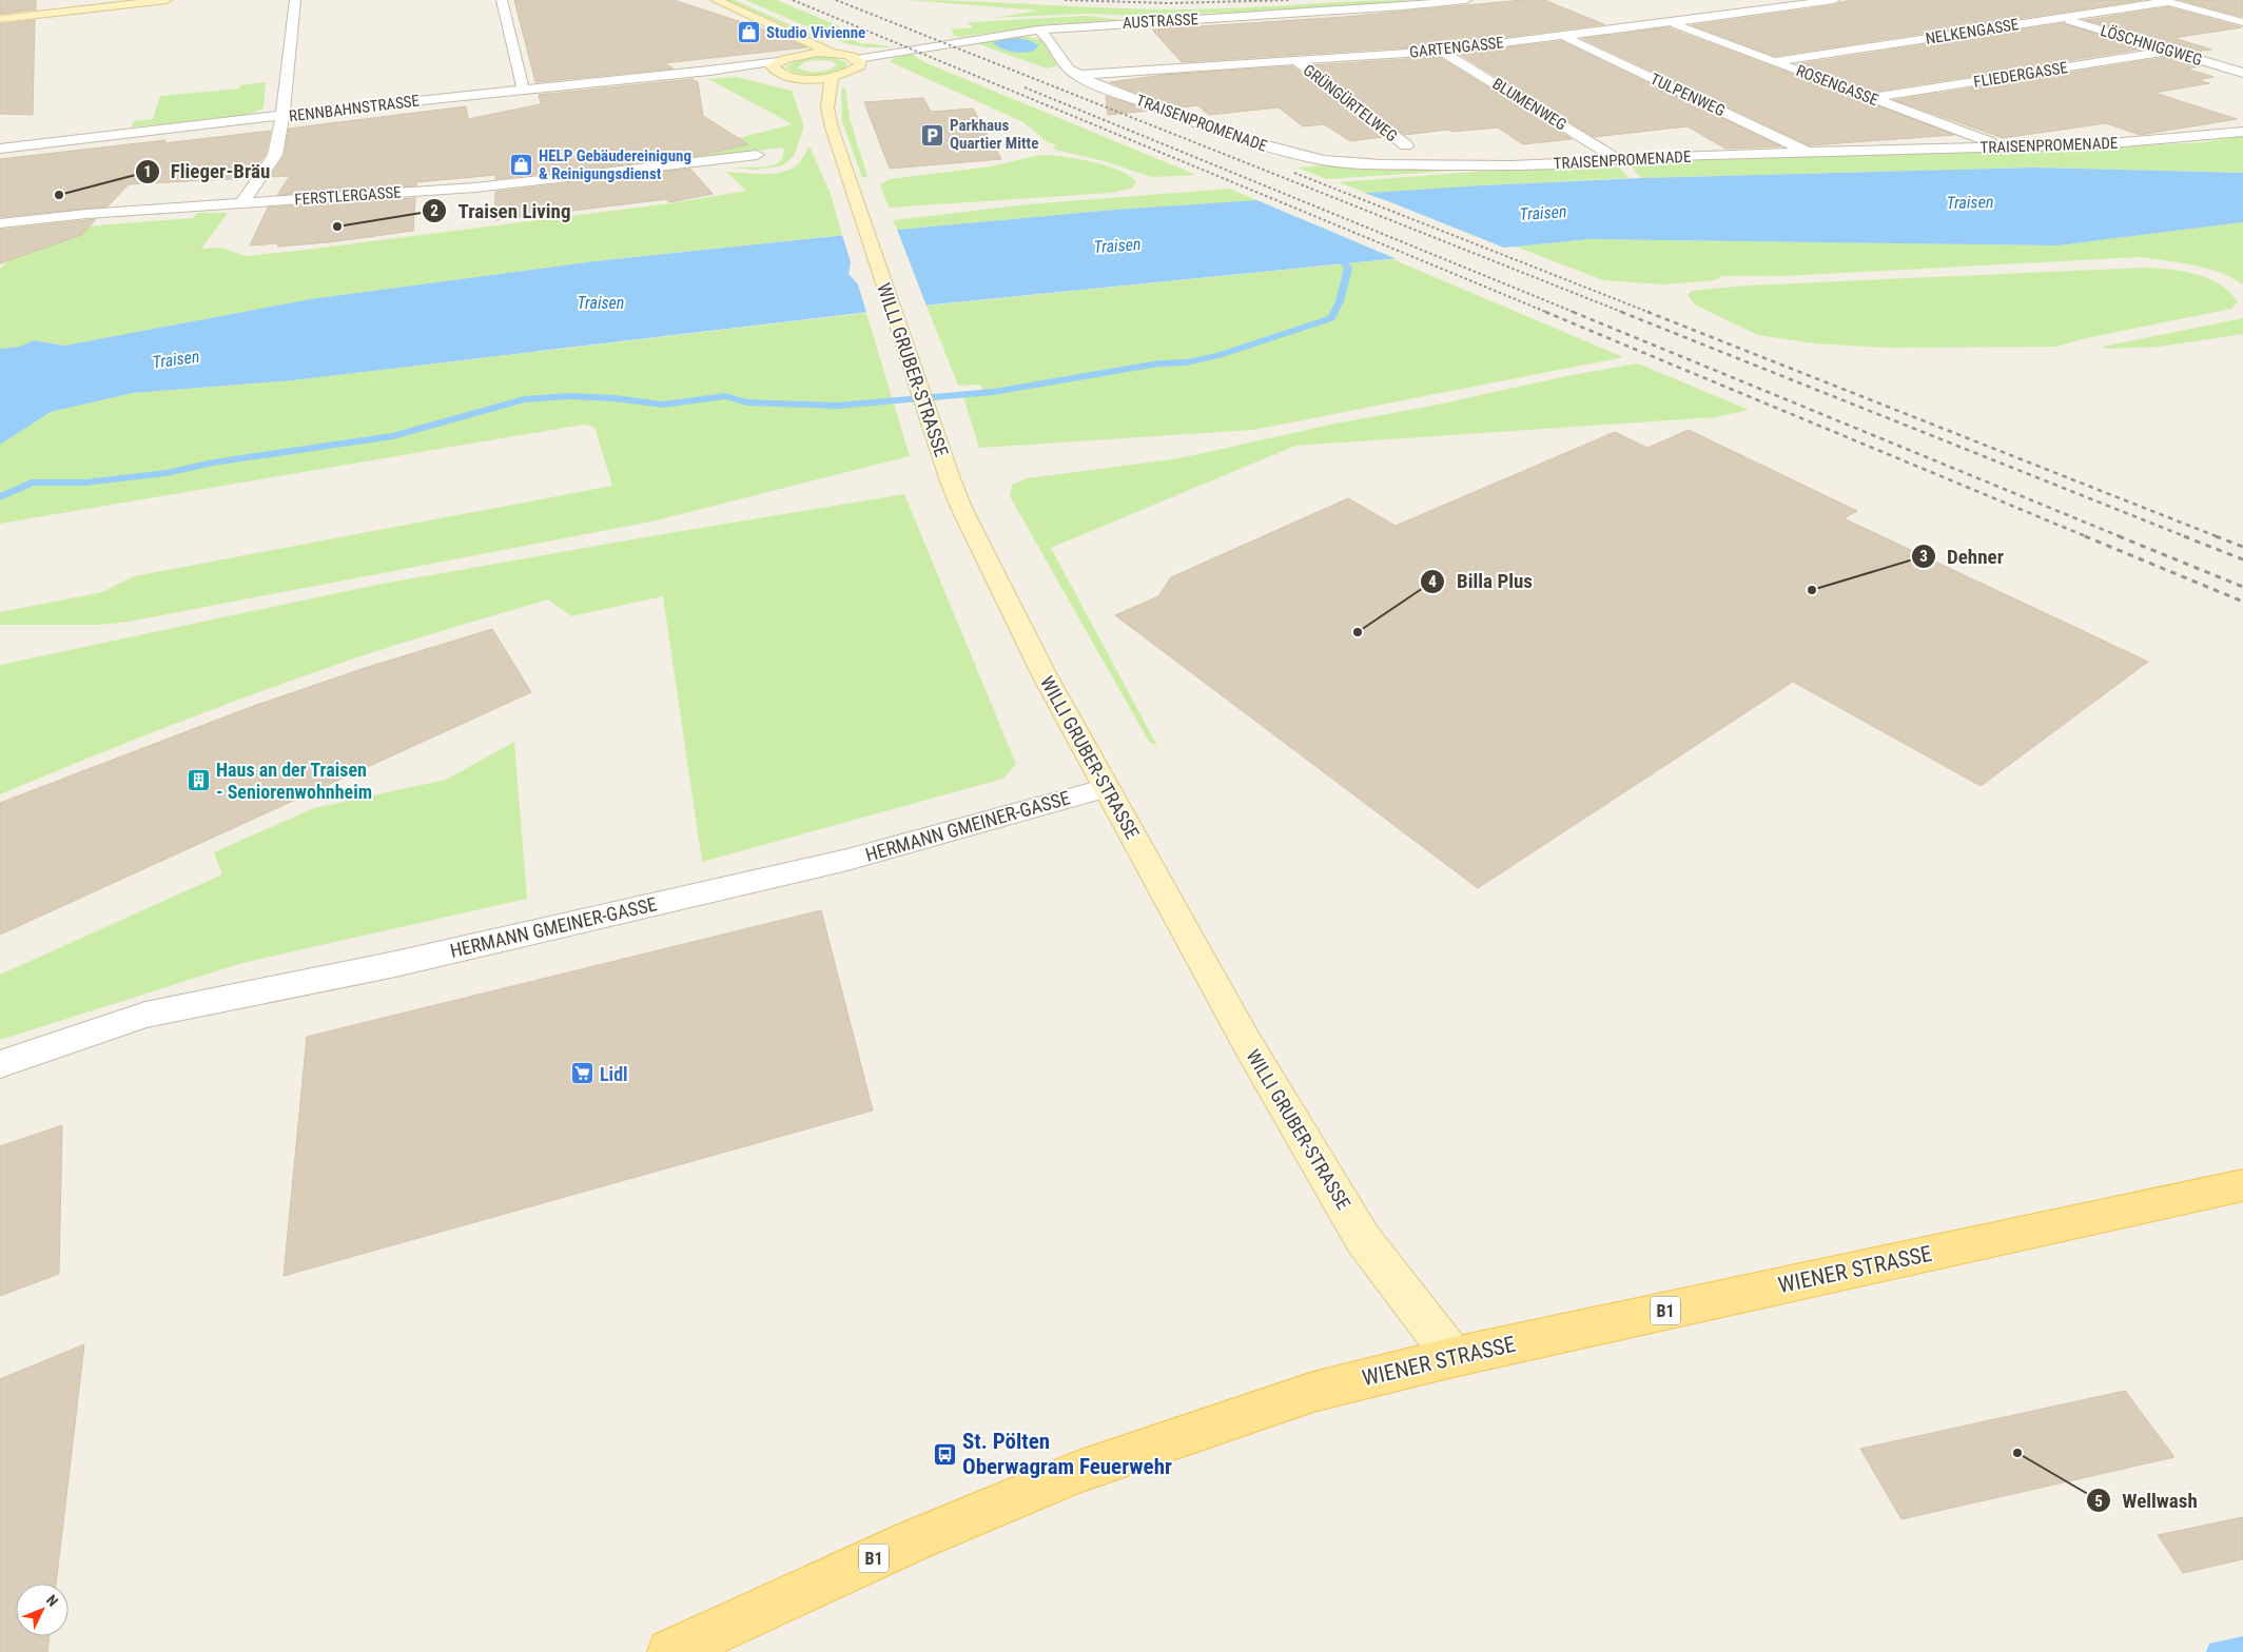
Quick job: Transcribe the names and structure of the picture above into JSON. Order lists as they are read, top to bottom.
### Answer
{
  "streets": {
    "main road": ["WIENER STRASSE", "B1"],
    "street": [
      "AUSTRASSE",
      "NELKENGASSE",
      "LÖSCHNIGGWEG",
      "GARTENGASSE",
      "FLIEDERGASSE",
      "ROSENGASSE",
      "TULPENWEG",
      "GRÜNGÜRTELWEG",
      "BLUMENWEG",
      "RENNBAHNSTRASSE",
      "TRAISENPROMENADE",
      "FERSTLERGASSE",
      "WILLI GRUBER-STRASSE",
      "HERMANN GMEINER-GASSE"
    ]
  },
  "crossings": [
    ["AUSTRASSE", "TRAISENPROMENADE"],
    ["NELKENGASSE", "LÖSCHNIGGWEG"],
    ["NELKENGASSE", "ROSENGASSE"],
    ["LÖSCHNIGGWEG", "FLIEDERGASSE"],
    ["GARTENGASSE", "ROSENGASSE"],
    ["GARTENGASSE", "TULPENWEG"],
    ["GARTENGASSE", "GRÜNGÜRTELWEG"],
    ["GARTENGASSE", "BLUMENWEG"],
    ["GARTENGASSE", "TRAISENPROMENADE"],
    ["FLIEDERGASSE", "ROSENGASSE"],
    ["ROSENGASSE", "TRAISENPROMENADE"],
    ["TULPENWEG", "TRAISENPROMENADE"],
    ["BLUMENWEG", "TRAISENPROMENADE"],
    ["WILLI GRUBER-STRASSE", "HERMANN GMEINER-GASSE"],
    ["WILLI GRUBER-STRASSE", "WIENER STRASSE"]
  ],
  "water": ["Traisen"],
  "places": {
    "shop": ["Studio Vivienne", "HELP Gebäudereinigung & Reinigungsdienst"],
    "parking": ["Parkhaus Quartier Mitte"],
    "other": [
      "Flieger-Bräu",
      "Traisen Living",
      "Dehner",
      "Billa Plus",
      "Wellwash"
    ],
    "building": ["Haus an der Traisen - Seniorenwohnheim"],
    "supermarket": ["Lidl"],
    "bus stop": ["St. Pölten Oberwagram Feuerwehr"]
  },
  "north": "top right"
}
